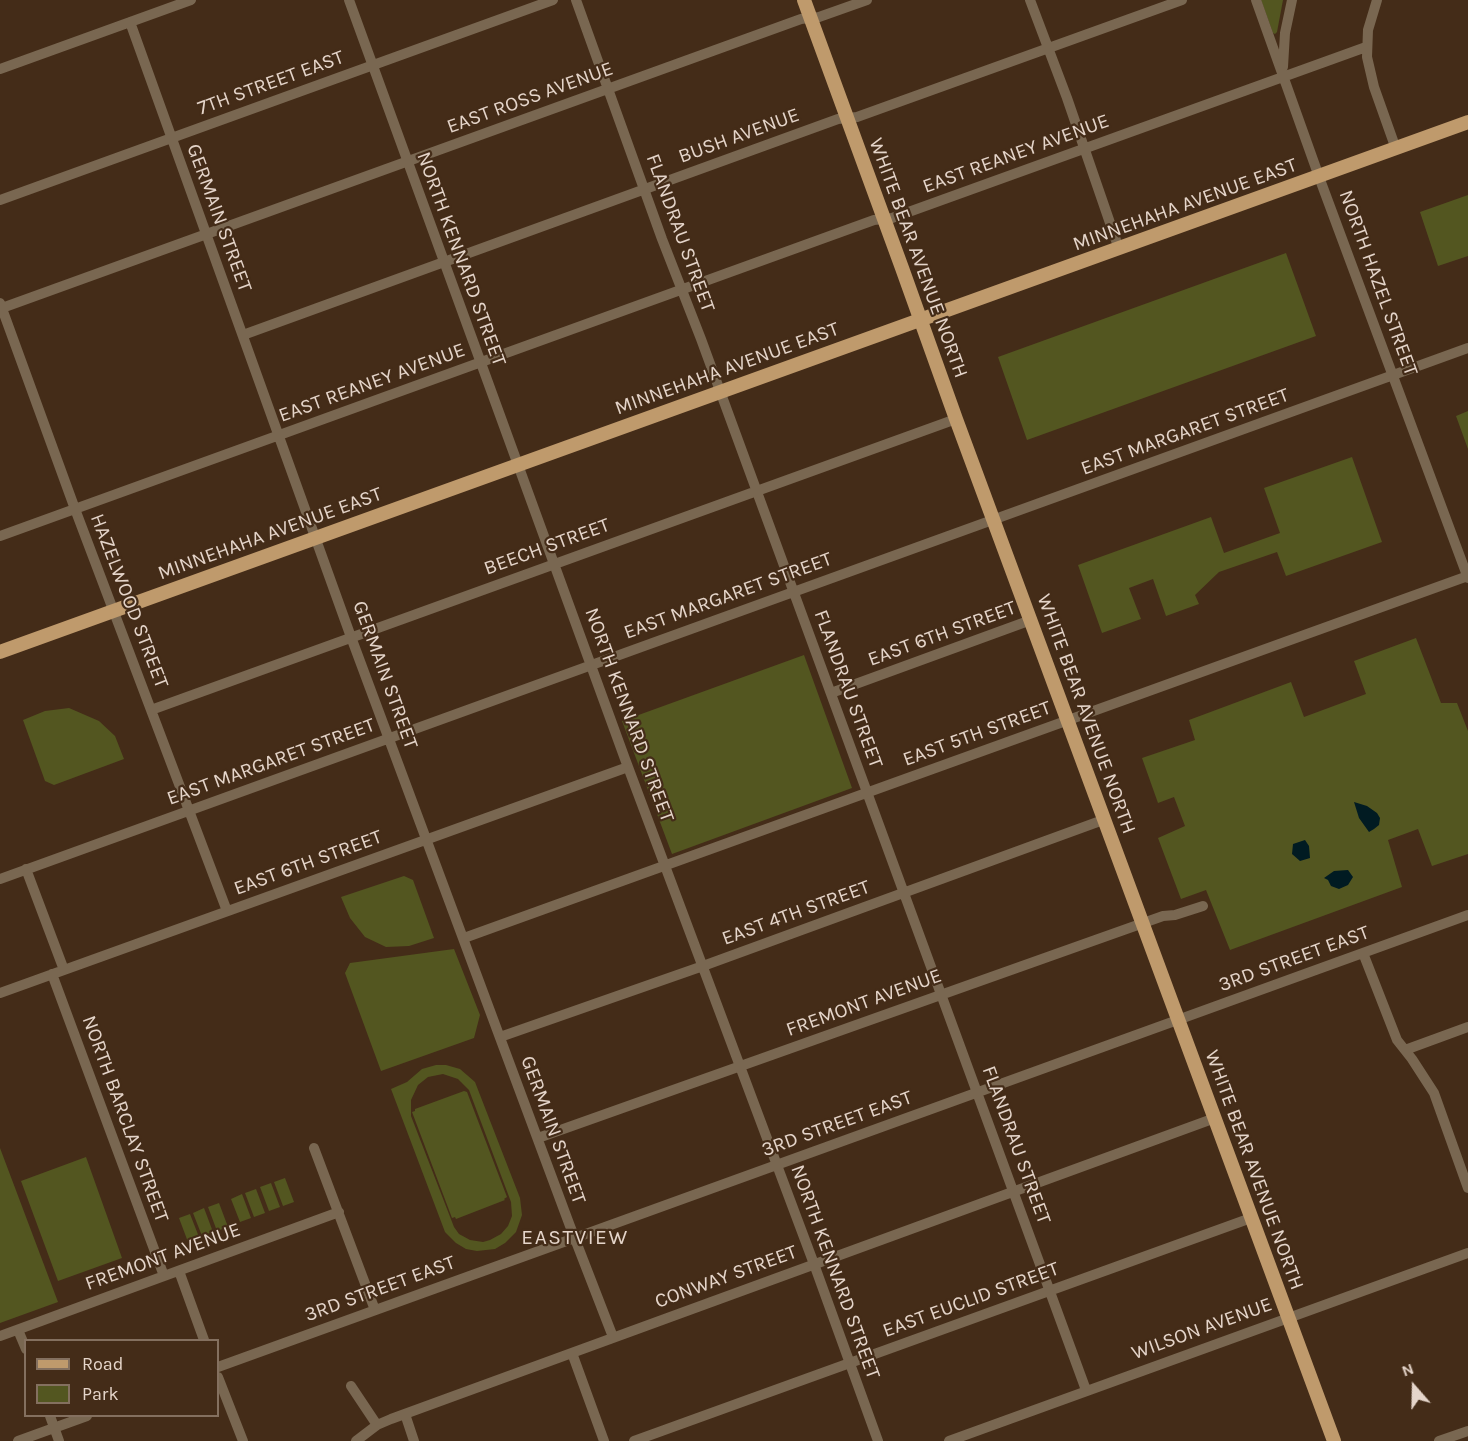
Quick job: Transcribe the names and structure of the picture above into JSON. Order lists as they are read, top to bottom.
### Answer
{
  "streets": {
    "main road": ["MINNEHAHA AVENUE EAST", "WHITE BEAR AVENUE NORTH"],
    "street": [
      "7TH STREET EAST",
      "EAST ROSS AVENUE",
      "BUSH AVENUE",
      "EAST REANEY AVENUE",
      "GERMAIN STREET",
      "FLANDRAU STREET",
      "NORTH KENNARD STREET",
      "NORTH HAZEL STREET",
      "EAST MARGARET STREET",
      "BEECH STREET",
      "HAZELWOOD STREET",
      "EAST 6TH STREET",
      "EAST 5TH STREET",
      "EAST 4TH STREET",
      "3RD STREET EAST",
      "FREMONT AVENUE",
      "NORTH BARCLAY STREET",
      "CONWAY STREET",
      "EAST EUCLID STREET",
      "WILSON AVENUE"
    ]
  },
  "crossings": [
    ["7TH STREET EAST", "GERMAIN STREET"],
    ["7TH STREET EAST", "NORTH KENNARD STREET"],
    ["EAST ROSS AVENUE", "GERMAIN STREET"],
    ["EAST ROSS AVENUE", "FLANDRAU STREET"],
    ["EAST ROSS AVENUE", "WHITE BEAR AVENUE NORTH"],
    ["EAST ROSS AVENUE", "NORTH KENNARD STREET"],
    ["EAST ROSS AVENUE", "HAZELWOOD STREET"],
    ["BUSH AVENUE", "GERMAIN STREET"],
    ["BUSH AVENUE", "FLANDRAU STREET"],
    ["BUSH AVENUE", "WHITE BEAR AVENUE NORTH"],
    ["BUSH AVENUE", "NORTH KENNARD STREET"],
    ["EAST REANEY AVENUE", "GERMAIN STREET"],
    ["EAST REANEY AVENUE", "FLANDRAU STREET"],
    ["EAST REANEY AVENUE", "WHITE BEAR AVENUE NORTH"],
    ["EAST REANEY AVENUE", "NORTH KENNARD STREET"],
    ["EAST REANEY AVENUE", "NORTH HAZEL STREET"],
    ["EAST REANEY AVENUE", "HAZELWOOD STREET"],
    ["MINNEHAHA AVENUE EAST", "GERMAIN STREET"],
    ["MINNEHAHA AVENUE EAST", "FLANDRAU STREET"],
    ["MINNEHAHA AVENUE EAST", "WHITE BEAR AVENUE NORTH"],
    ["MINNEHAHA AVENUE EAST", "NORTH KENNARD STREET"],
    ["MINNEHAHA AVENUE EAST", "NORTH HAZEL STREET"],
    ["MINNEHAHA AVENUE EAST", "HAZELWOOD STREET"],
    ["GERMAIN STREET", "EAST MARGARET STREET"],
    ["GERMAIN STREET", "BEECH STREET"],
    ["GERMAIN STREET", "EAST 6TH STREET"],
    ["GERMAIN STREET", "EAST 5TH STREET"],
    ["GERMAIN STREET", "EAST 4TH STREET"],
    ["GERMAIN STREET", "3RD STREET EAST"],
    ["GERMAIN STREET", "FREMONT AVENUE"],
    ["GERMAIN STREET", "CONWAY STREET"],
    ["FLANDRAU STREET", "EAST MARGARET STREET"],
    ["FLANDRAU STREET", "BEECH STREET"],
    ["FLANDRAU STREET", "EAST 6TH STREET"],
    ["FLANDRAU STREET", "EAST 5TH STREET"],
    ["FLANDRAU STREET", "EAST 4TH STREET"],
    ["FLANDRAU STREET", "3RD STREET EAST"],
    ["FLANDRAU STREET", "FREMONT AVENUE"],
    ["FLANDRAU STREET", "CONWAY STREET"],
    ["FLANDRAU STREET", "EAST EUCLID STREET"],
    ["FLANDRAU STREET", "WILSON AVENUE"],
    ["WHITE BEAR AVENUE NORTH", "EAST MARGARET STREET"],
    ["WHITE BEAR AVENUE NORTH", "BEECH STREET"],
    ["WHITE BEAR AVENUE NORTH", "EAST 6TH STREET"],
    ["WHITE BEAR AVENUE NORTH", "EAST 5TH STREET"],
    ["WHITE BEAR AVENUE NORTH", "EAST 4TH STREET"],
    ["WHITE BEAR AVENUE NORTH", "3RD STREET EAST"],
    ["WHITE BEAR AVENUE NORTH", "FREMONT AVENUE"],
    ["WHITE BEAR AVENUE NORTH", "CONWAY STREET"],
    ["WHITE BEAR AVENUE NORTH", "EAST EUCLID STREET"],
    ["WHITE BEAR AVENUE NORTH", "WILSON AVENUE"],
    ["NORTH KENNARD STREET", "EAST MARGARET STREET"],
    ["NORTH KENNARD STREET", "BEECH STREET"],
    ["NORTH KENNARD STREET", "EAST 6TH STREET"],
    ["NORTH KENNARD STREET", "EAST 5TH STREET"],
    ["NORTH KENNARD STREET", "EAST 4TH STREET"],
    ["NORTH KENNARD STREET", "3RD STREET EAST"],
    ["NORTH KENNARD STREET", "FREMONT AVENUE"],
    ["NORTH KENNARD STREET", "CONWAY STREET"],
    ["NORTH KENNARD STREET", "EAST EUCLID STREET"],
    ["NORTH HAZEL STREET", "EAST MARGARET STREET"],
    ["NORTH HAZEL STREET", "EAST 5TH STREET"],
    ["EAST MARGARET STREET", "HAZELWOOD STREET"],
    ["BEECH STREET", "HAZELWOOD STREET"],
    ["HAZELWOOD STREET", "EAST 6TH STREET"],
    ["EAST 6TH STREET", "NORTH BARCLAY STREET"],
    ["FREMONT AVENUE", "NORTH BARCLAY STREET"]
  ],
  "districts": ["EASTVIEW"],
  "legend": ["Road", "Park"],
  "north": "top"
}
